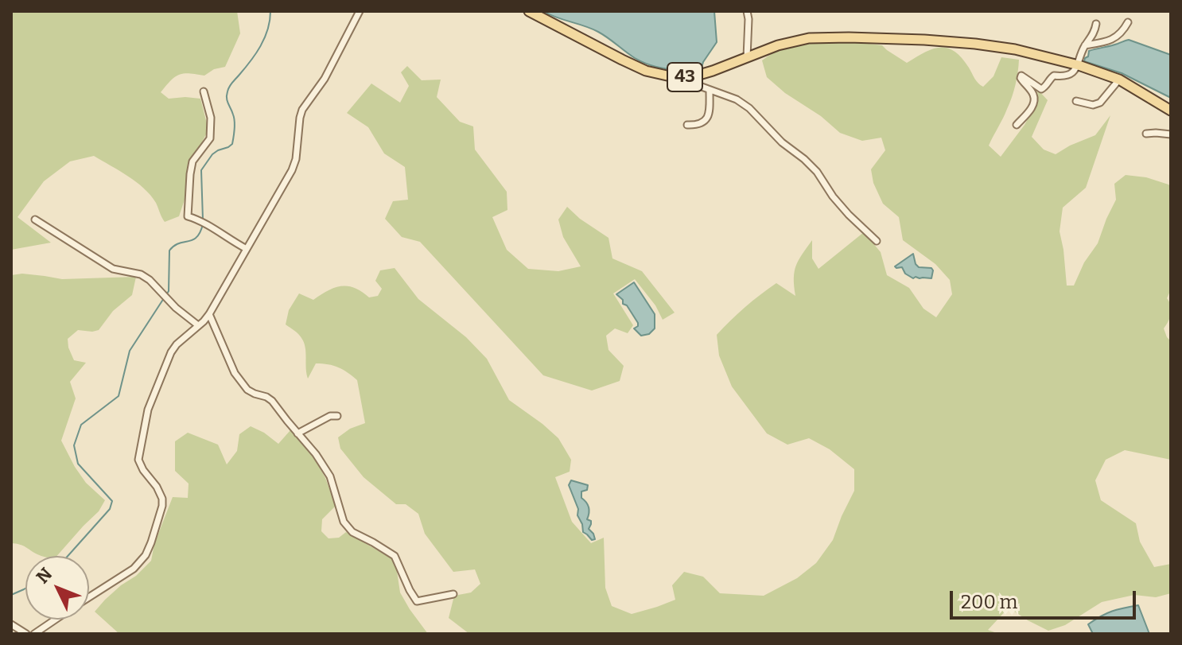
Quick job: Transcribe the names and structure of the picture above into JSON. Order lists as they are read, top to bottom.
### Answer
{
  "streets": {
    "main road": ["43"]
  },
  "scale_bar": "200 m",
  "north": "top left"
}
